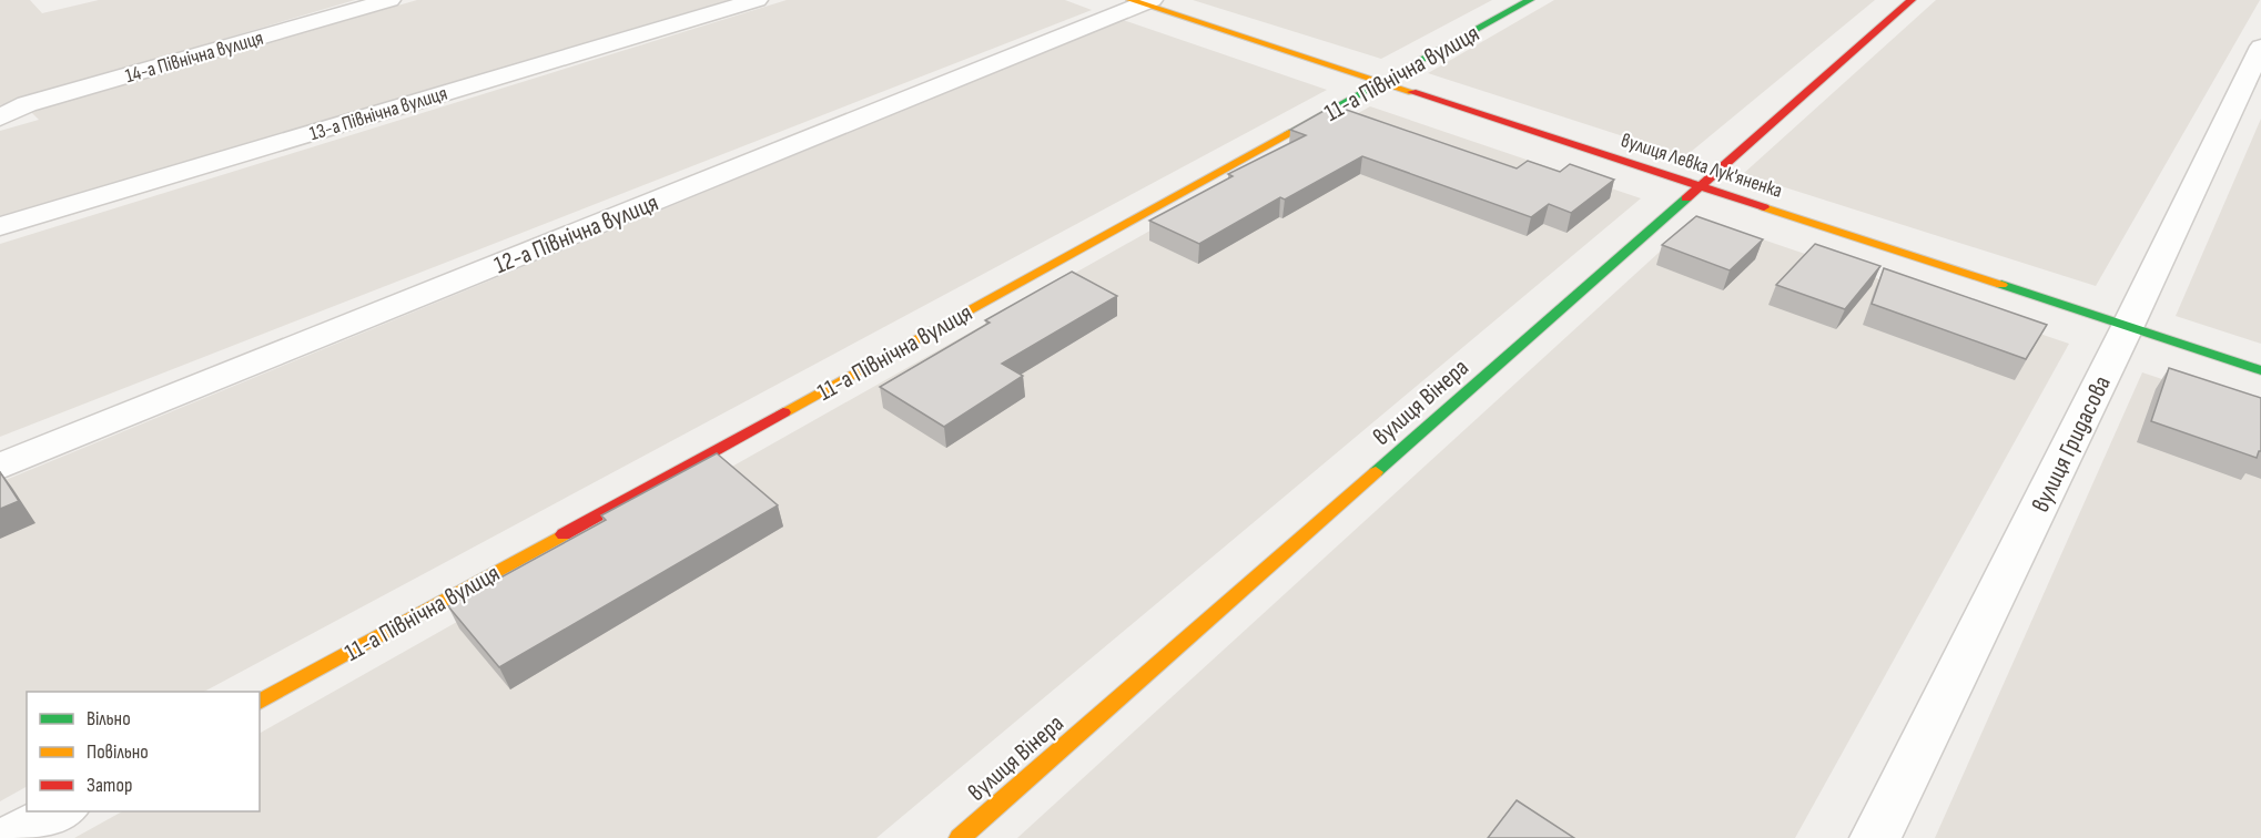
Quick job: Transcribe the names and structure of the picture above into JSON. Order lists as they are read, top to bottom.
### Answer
{
  "streets": {
    "street": [
      "14-а Північна вулиця",
      "11-а Північна вулиця",
      "13-а Північна вулиця",
      "вулиця Левка Лук'яненка",
      "12-а Північна вулиця",
      "вулиця Вінера",
      "вулиця Гридасова"
    ]
  },
  "crossings": [
    ["11-а Північна вулиця", "вулиця Левка Лук'яненка"],
    ["вулиця Левка Лук'яненка", "12-а Північна вулиця"],
    ["вулиця Левка Лук'яненка", "вулиця Вінера"],
    ["вулиця Левка Лук'яненка", "вулиця Гридасова"]
  ],
  "legend": ["Вільно", "Повільно", "Затор"]
}
